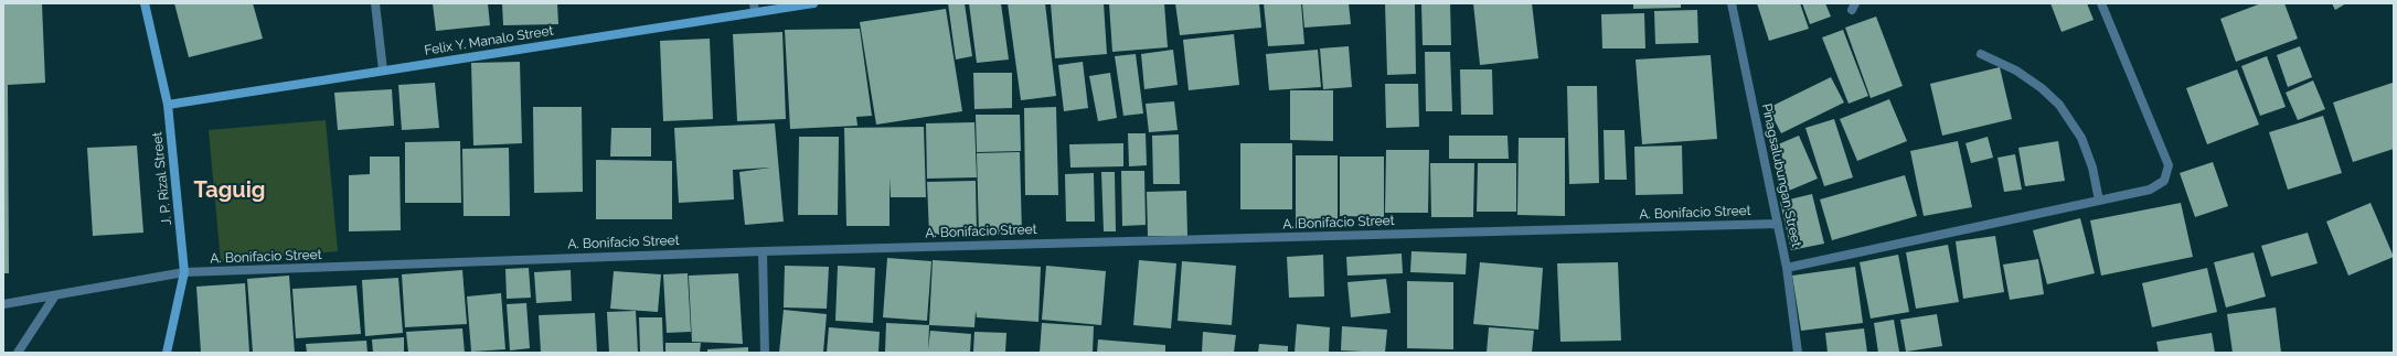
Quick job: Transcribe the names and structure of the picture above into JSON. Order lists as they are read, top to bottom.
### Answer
{
  "streets": {
    "main road": ["Felix Y. Manalo Street", "J. P. Rizal Street"],
    "street": ["Pinagsalubungan Street", "A. Bonifacio Street"]
  },
  "crossings": [
    ["Felix Y. Manalo Street", "J. P. Rizal Street"],
    ["Pinagsalubungan Street", "A. Bonifacio Street"],
    ["J. P. Rizal Street", "A. Bonifacio Street"]
  ],
  "districts": ["Taguig"]
}
